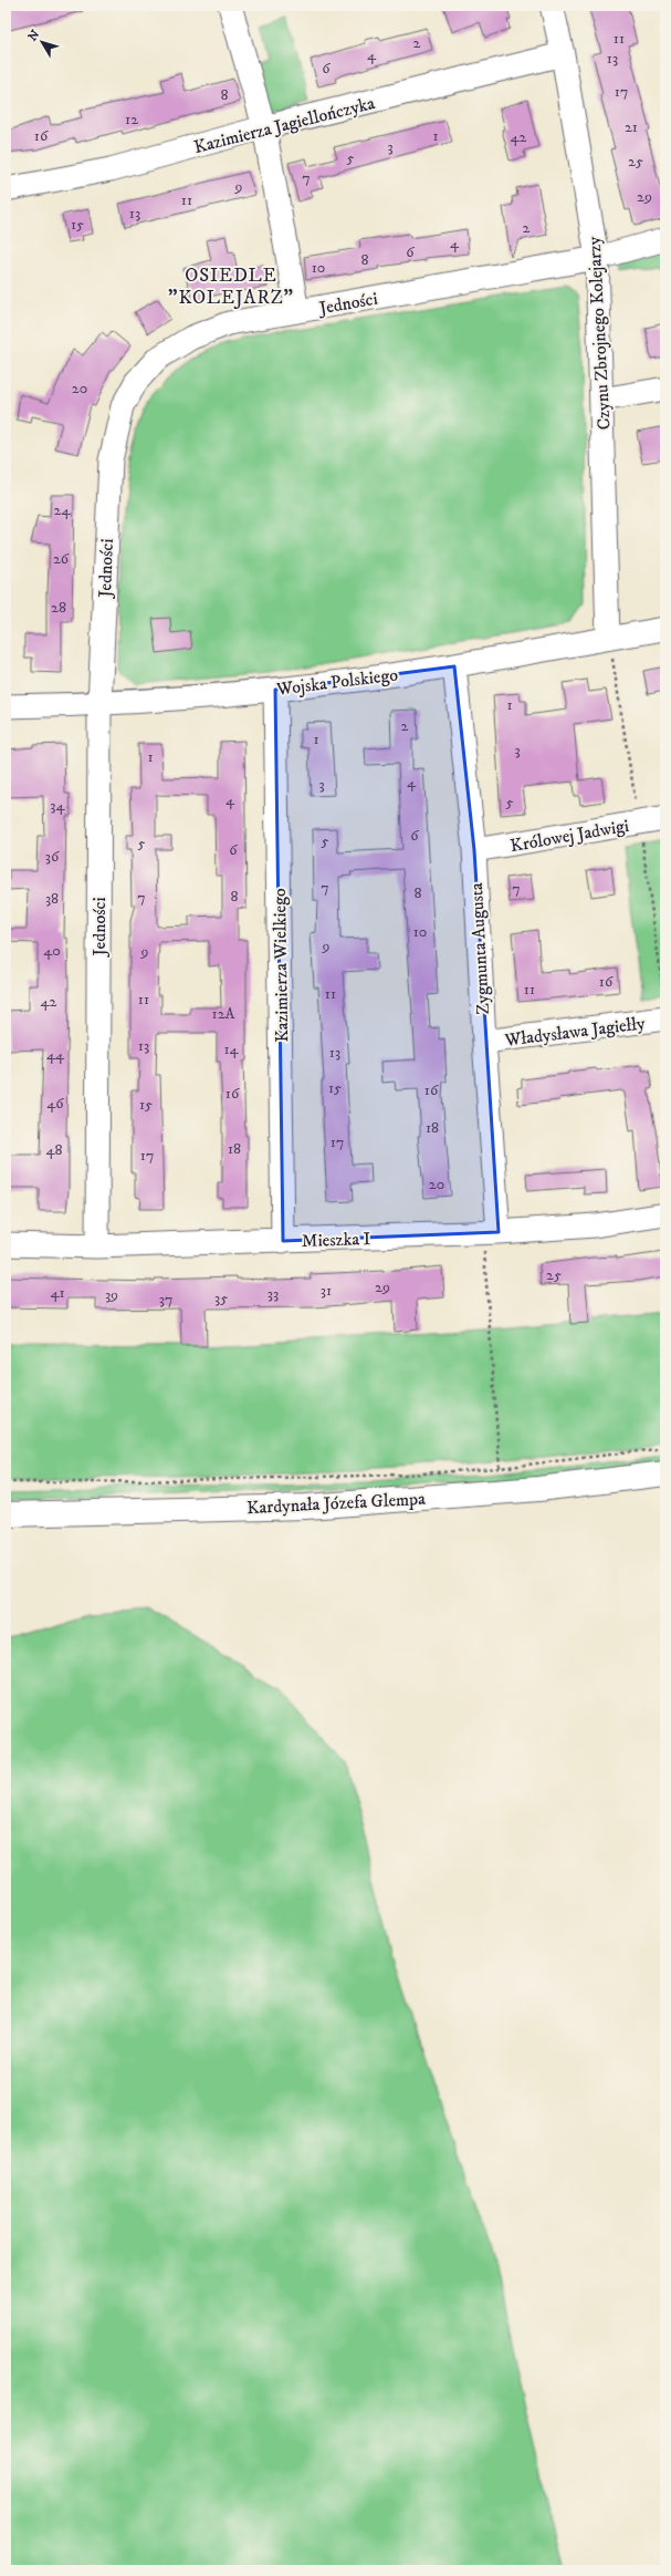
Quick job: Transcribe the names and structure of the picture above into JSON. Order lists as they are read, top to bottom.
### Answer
{
  "streets": {
    "main road": ["Kardynała Józefa Glempa"],
    "street": [
      "Kazimierza Jagiellończyka",
      "Jedności",
      "Czynu Zbrojnego Kolejarzy",
      "Wojska Polskiego",
      "Królowej Jadwigi",
      "Zygmunta Augusta",
      "Kazimierza Wielkiego",
      "Władysława Jagiełły",
      "Mieszka I"
    ]
  },
  "crossings": [
    ["Kazimierza Jagiellończyka", "Czynu Zbrojnego Kolejarzy"],
    ["Jedności", "Czynu Zbrojnego Kolejarzy"],
    ["Jedności", "Wojska Polskiego"],
    ["Jedności", "Mieszka I"],
    ["Czynu Zbrojnego Kolejarzy", "Wojska Polskiego"],
    ["Wojska Polskiego", "Zygmunta Augusta"],
    ["Wojska Polskiego", "Kazimierza Wielkiego"],
    ["Królowej Jadwigi", "Zygmunta Augusta"],
    ["Zygmunta Augusta", "Władysława Jagiełły"],
    ["Zygmunta Augusta", "Mieszka I"],
    ["Kazimierza Wielkiego", "Mieszka I"]
  ],
  "districts": ["OSIEDLE \"KOLEJARZ\""],
  "house_numbers": [
    "11",
    "2",
    "4",
    "13",
    "6",
    "17",
    "8",
    "12",
    "21",
    "16",
    "1",
    "42",
    "3",
    "5",
    "25",
    "7",
    "9",
    "29",
    "11",
    "13",
    "15",
    "2",
    "4",
    "6",
    "8",
    "10",
    "20",
    "24",
    "26",
    "28",
    "1",
    "2",
    "1",
    "3",
    "1",
    "4",
    "3",
    "4",
    "5",
    "34",
    "6",
    "5",
    "5",
    "6",
    "36",
    "7",
    "7",
    "8",
    "8",
    "7",
    "38",
    "10",
    "9",
    "40",
    "9",
    "16",
    "11",
    "11",
    "11",
    "42",
    "12A",
    "13",
    "14",
    "13",
    "44",
    "15",
    "16",
    "16",
    "46",
    "15",
    "18",
    "17",
    "18",
    "48",
    "17",
    "20",
    "25",
    "29",
    "31",
    "41",
    "33",
    "39",
    "35",
    "37"
  ],
  "north": "top left"
}
